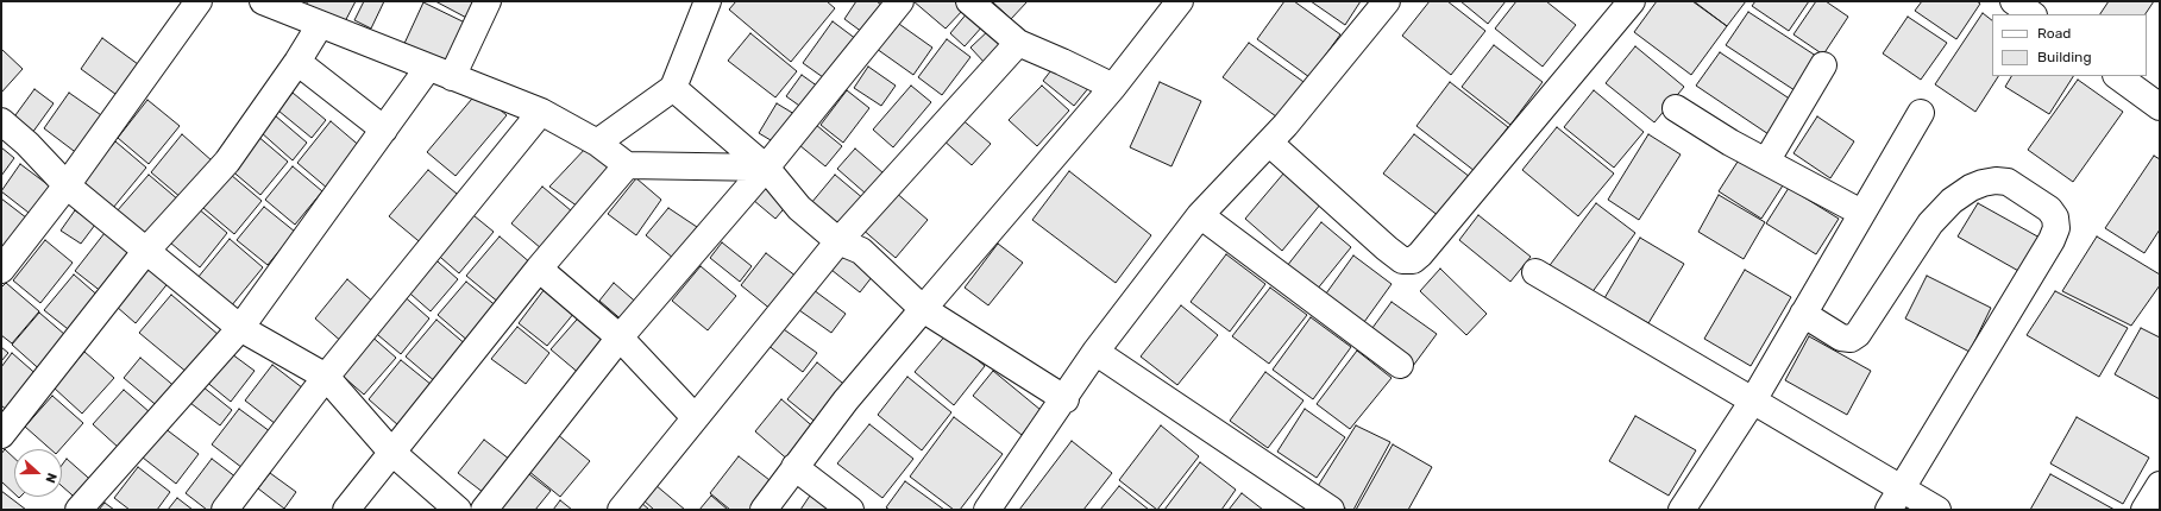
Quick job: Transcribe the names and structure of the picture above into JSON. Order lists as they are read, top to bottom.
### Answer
{
  "legend": ["Road", "Building"],
  "north": "right"
}
